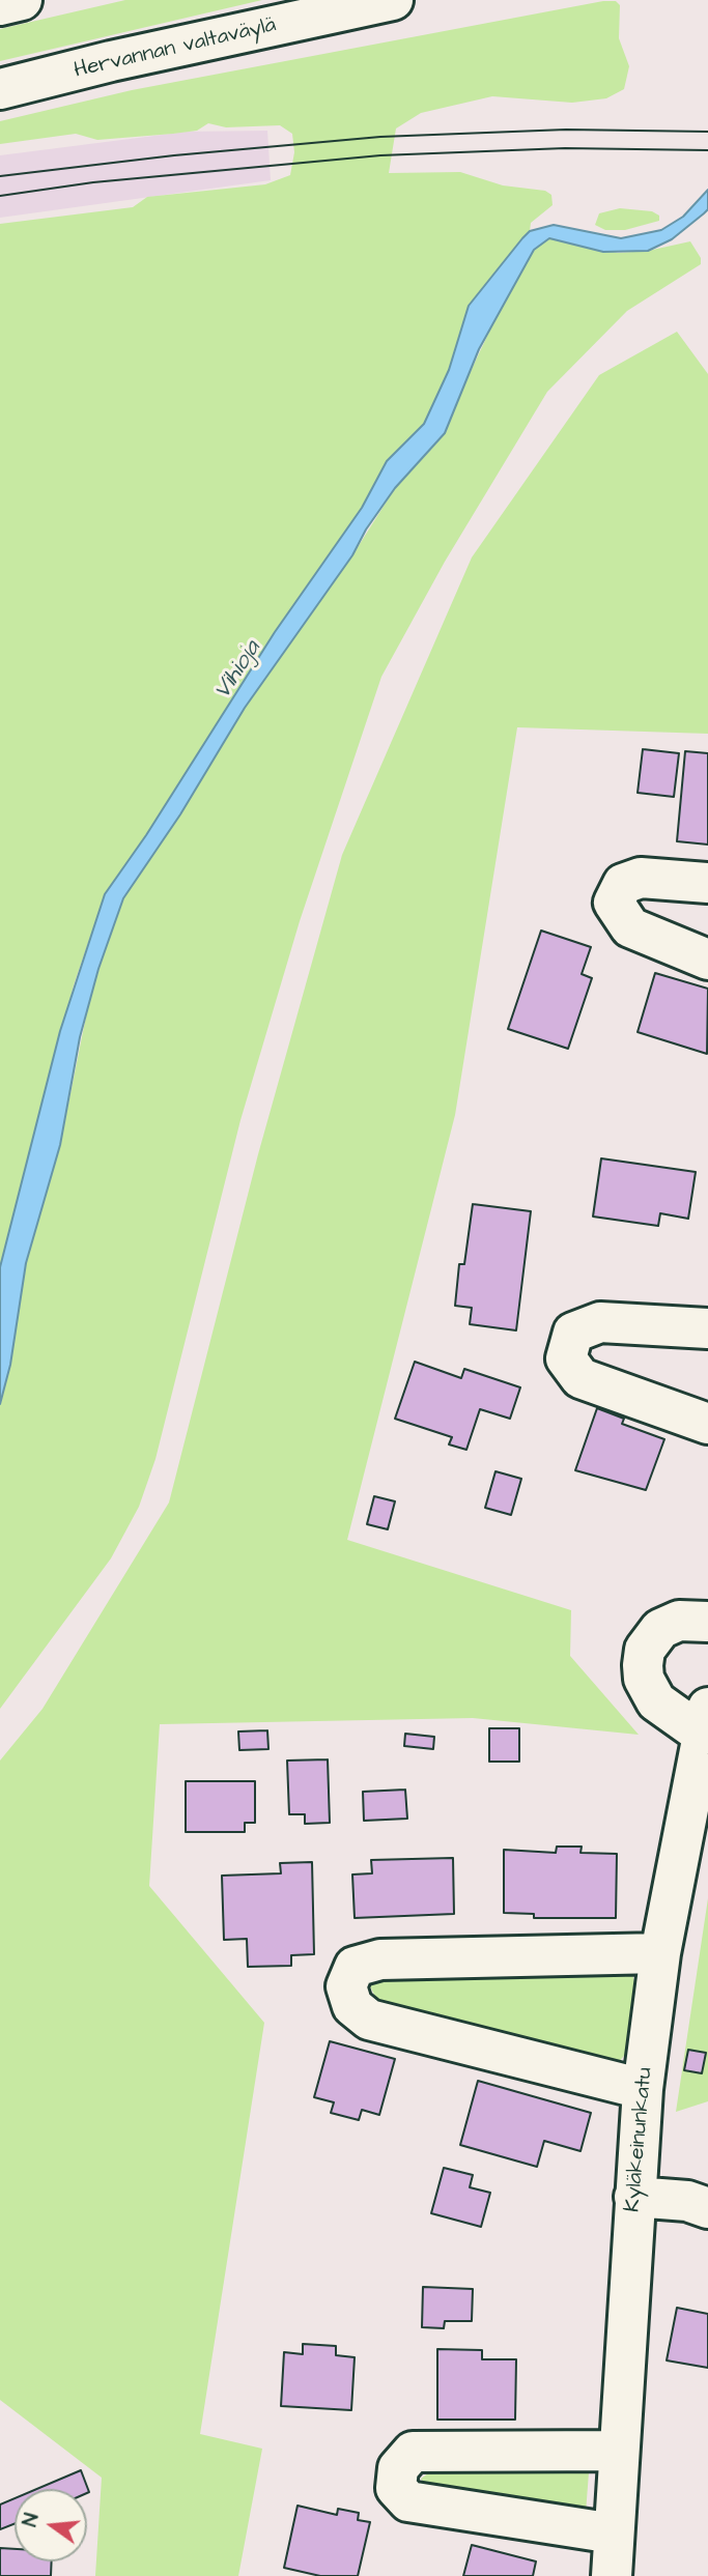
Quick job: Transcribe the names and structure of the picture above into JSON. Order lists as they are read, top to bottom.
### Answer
{
  "streets": {
    "main road": ["Hervannan valtaväylä", "Kyläkeinunkatu"]
  },
  "water": ["Vihioja"],
  "north": "left"
}
